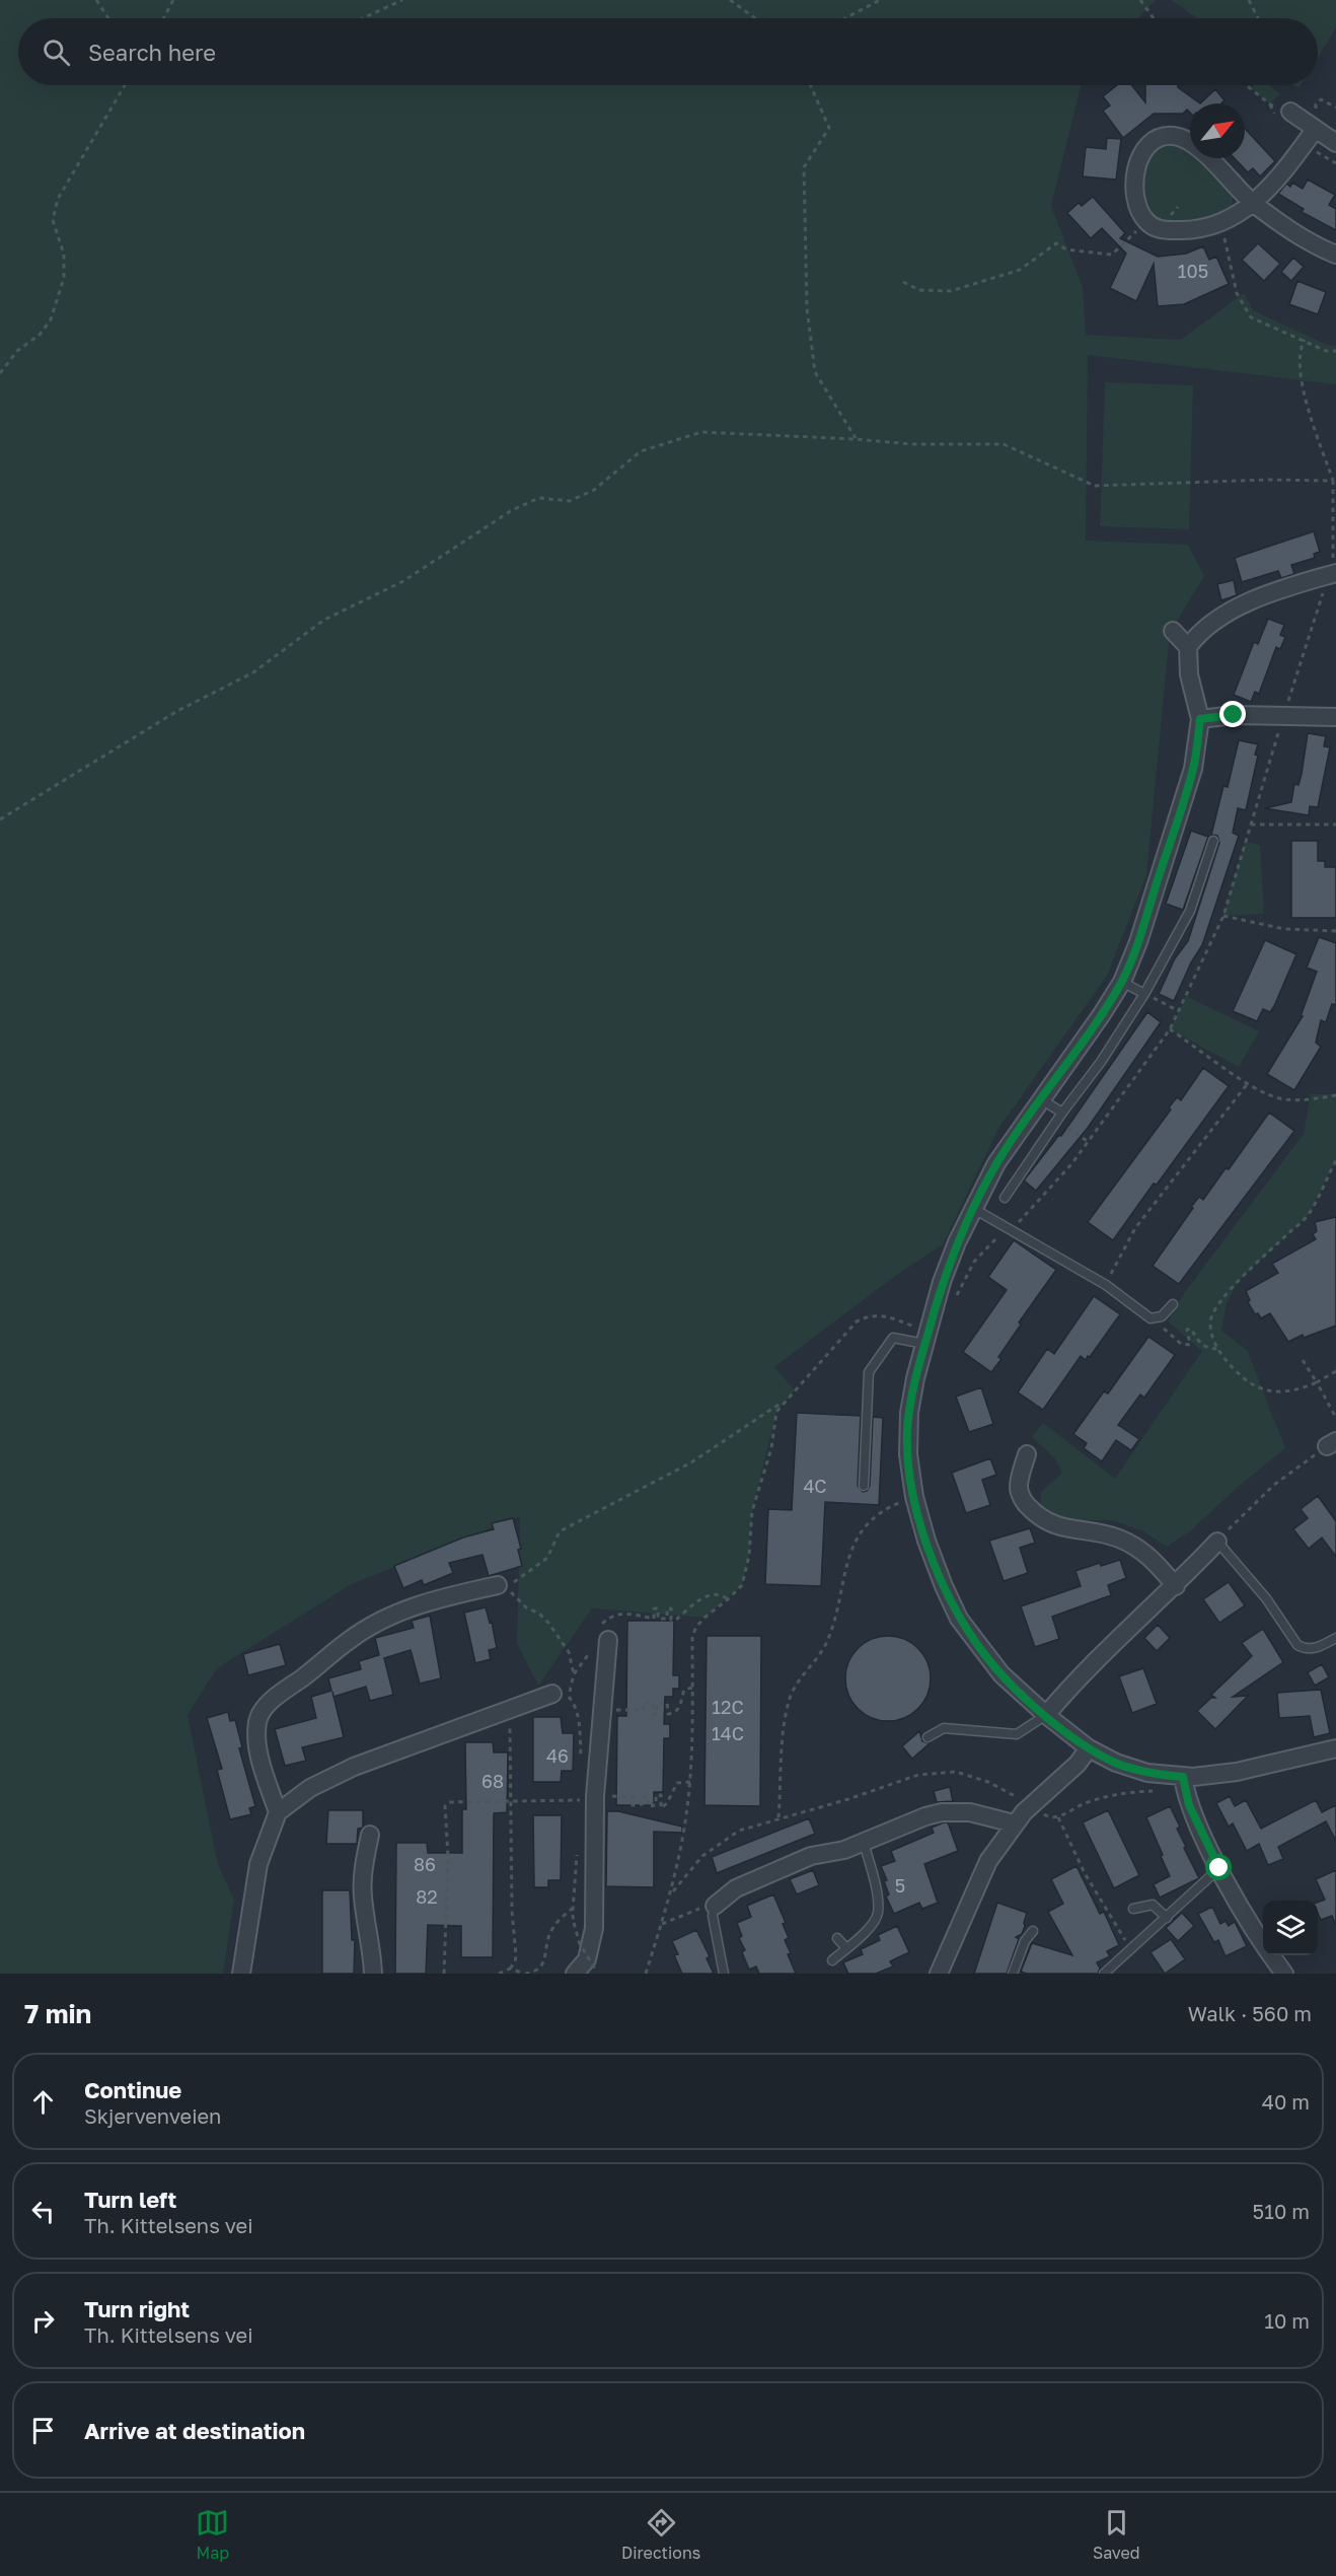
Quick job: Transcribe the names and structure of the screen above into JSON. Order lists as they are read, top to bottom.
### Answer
{
  "house_numbers": [
    "105",
    "4C",
    "12C",
    "14C",
    "46",
    "68",
    "86",
    "5",
    "82"
  ],
  "north": "top right",
  "page": {
    "search": "Search here",
    "heading": ["7 min", "Walk · 560 m"],
    "list": [
      ["Continue", "Skjervenveien", "40 m"],
      ["Turn left", "Th. Kittelsens vei", "510 m"],
      ["Turn right", "Th. Kittelsens vei", "10 m"],
      "Arrive at destination"
    ],
    "nav": ["Map", "Directions", "Saved"]
  }
}
